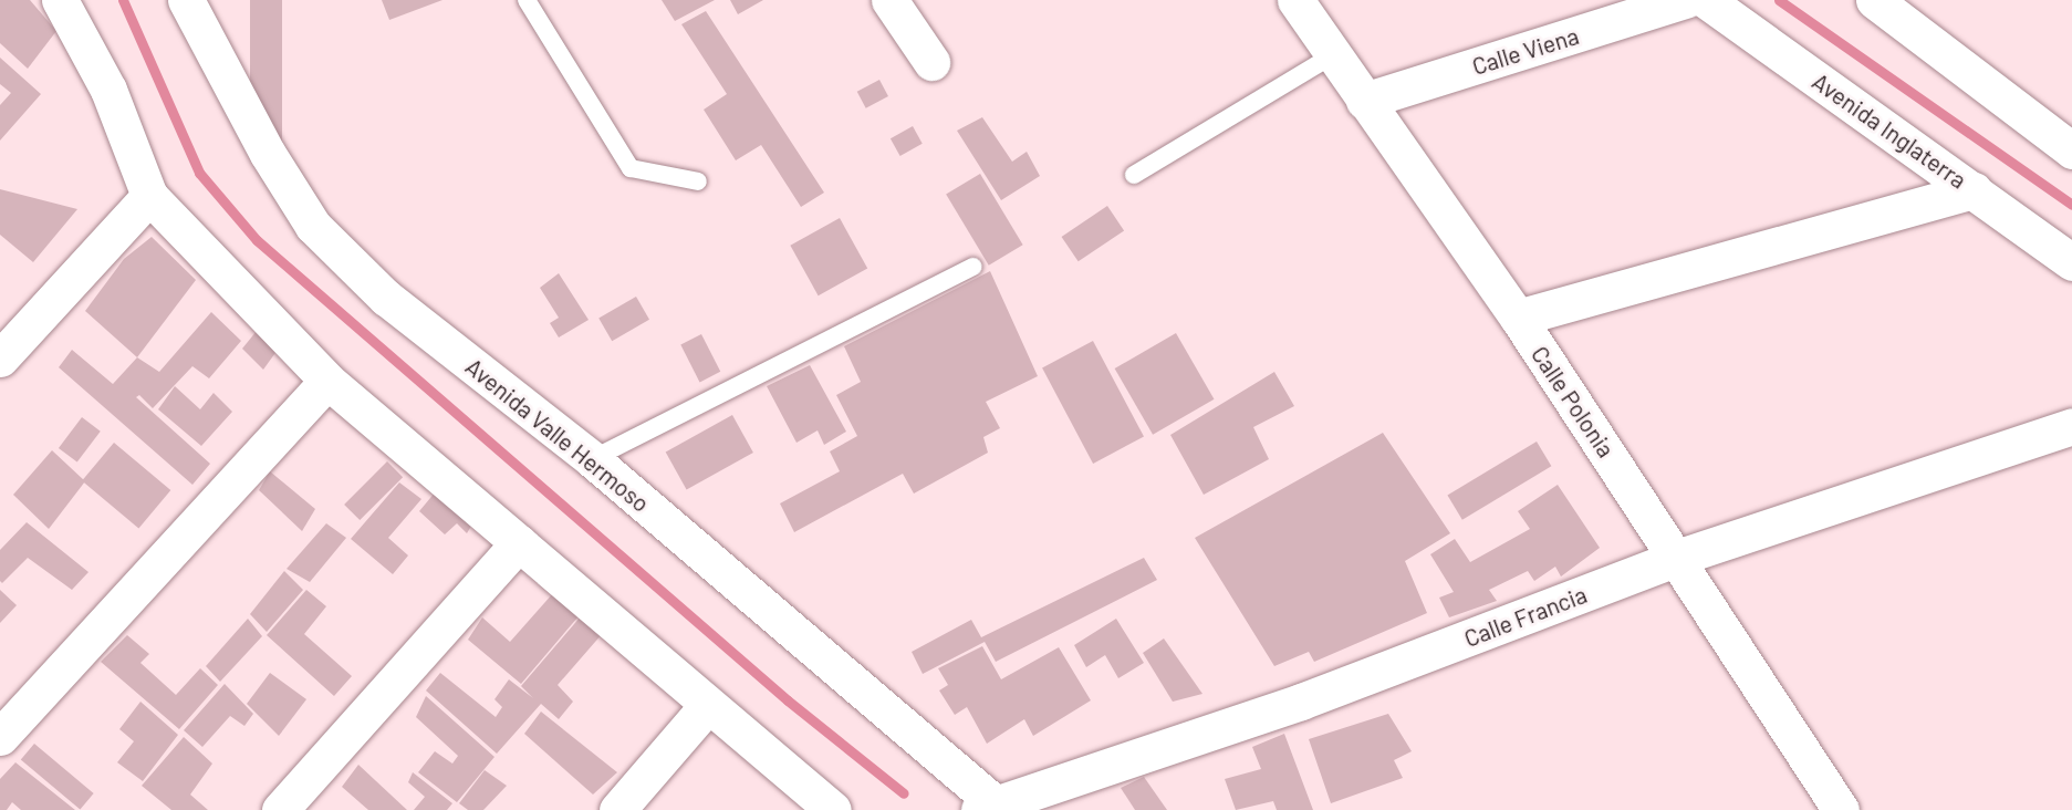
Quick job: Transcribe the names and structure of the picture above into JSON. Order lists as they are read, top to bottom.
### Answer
{
  "streets": {
    "street": [
      "Calle Viena",
      "Avenida Inglaterra",
      "Calle Polonia",
      "Avenida Valle Hermoso",
      "Calle Francia"
    ]
  },
  "crossings": [
    ["Calle Viena", "Calle Polonia"],
    ["Calle Polonia", "Calle Francia"],
    ["Avenida Valle Hermoso", "Calle Francia"]
  ]
}
